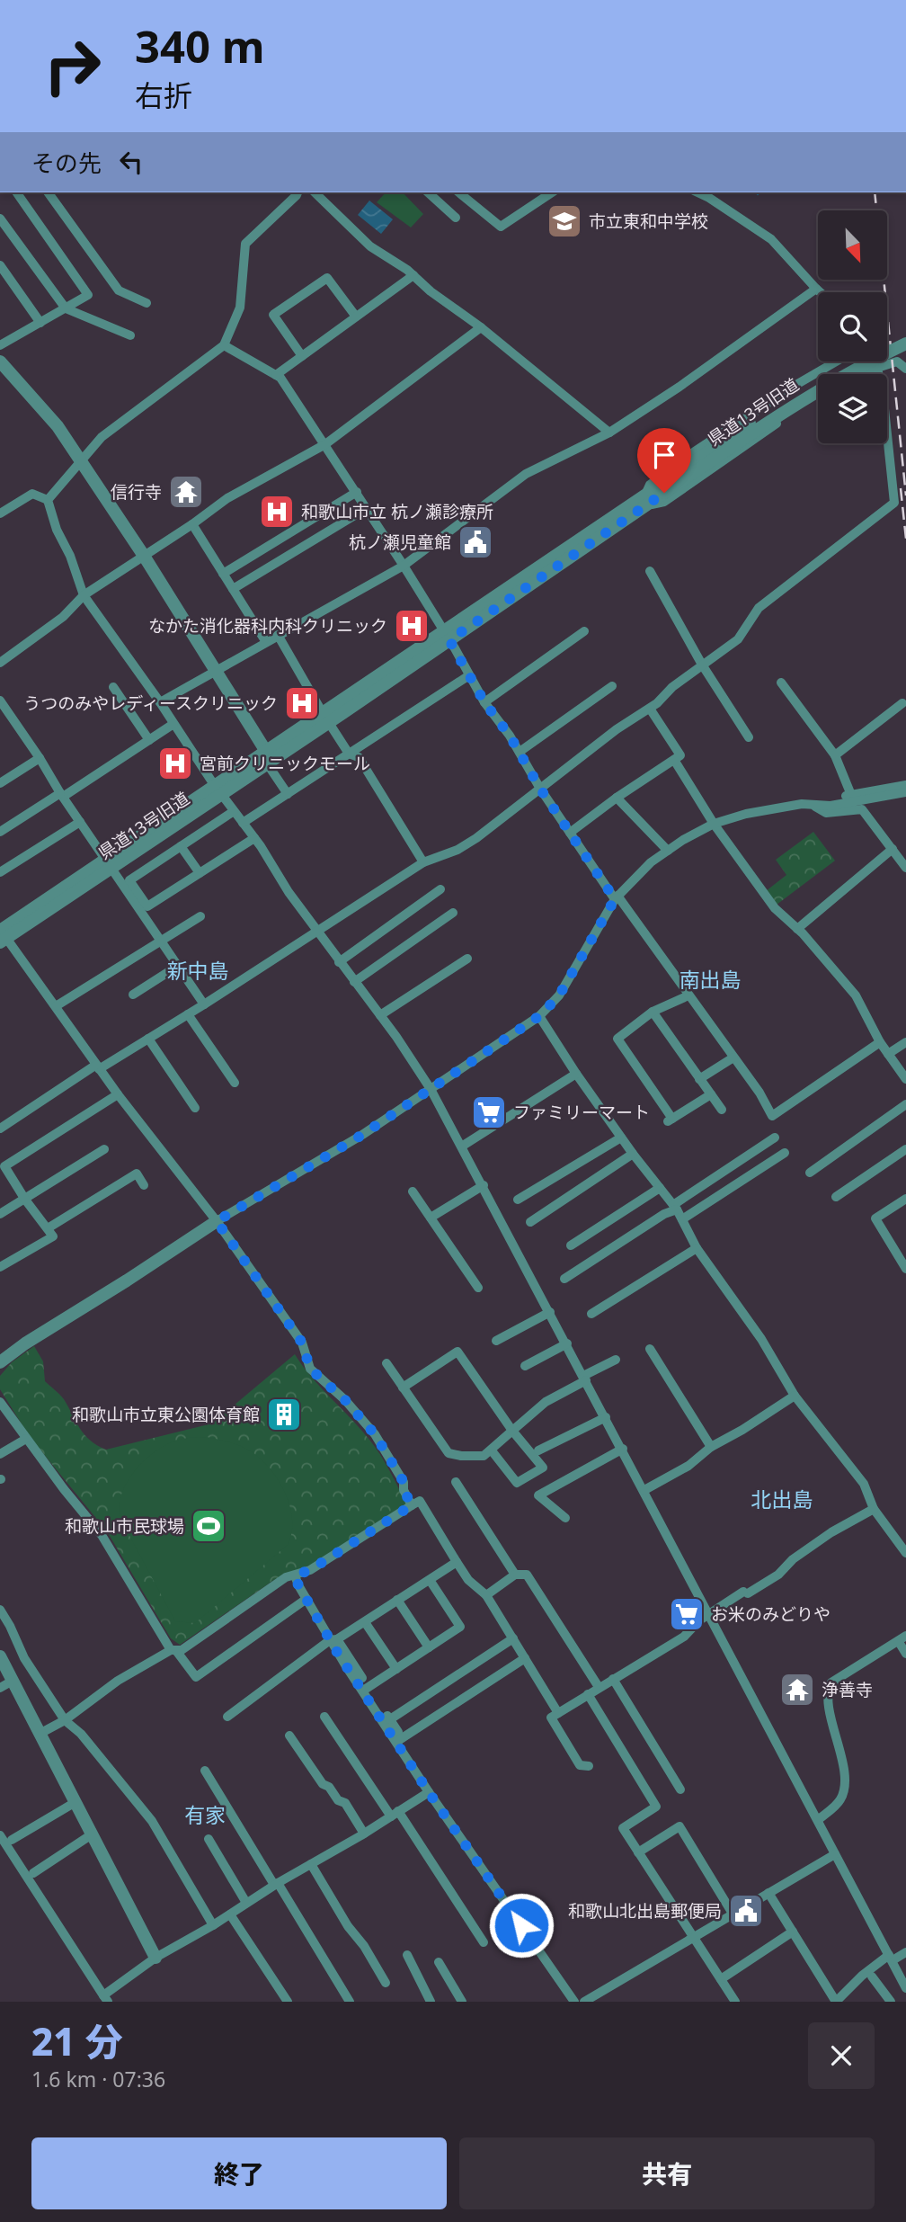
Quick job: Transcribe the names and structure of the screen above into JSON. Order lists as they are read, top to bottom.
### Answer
{
  "streets": {
    "street": ["県道13号旧道"]
  },
  "districts": [
    "新中島",
    "南出島",
    "北出島",
    "有家"
  ],
  "places": {
    "school or university": ["市立東和中学校"],
    "temple": ["信行寺", "浄善寺"],
    "hospital": [
      "和歌山市立 杭ノ瀬診療所",
      "なかた消化器科内科クリニック",
      "うつのみやレディースクリニック",
      "宮前クリニックモール"
    ],
    "public building": ["杭ノ瀬児童館", "和歌山北出島郵便局"],
    "supermarket": ["ファミリーマート", "お米のみどりや"],
    "building": ["和歌山市立東公園体育館"],
    "sports": ["和歌山市民球場"]
  },
  "north": "bottom right",
  "page": {
    "turn": ["340 m", "右折"],
    "then": "その先",
    "heading": ["21 分", "1.6 km · 07:36"],
    "buttons": ["終了", "共有"]
  }
}
